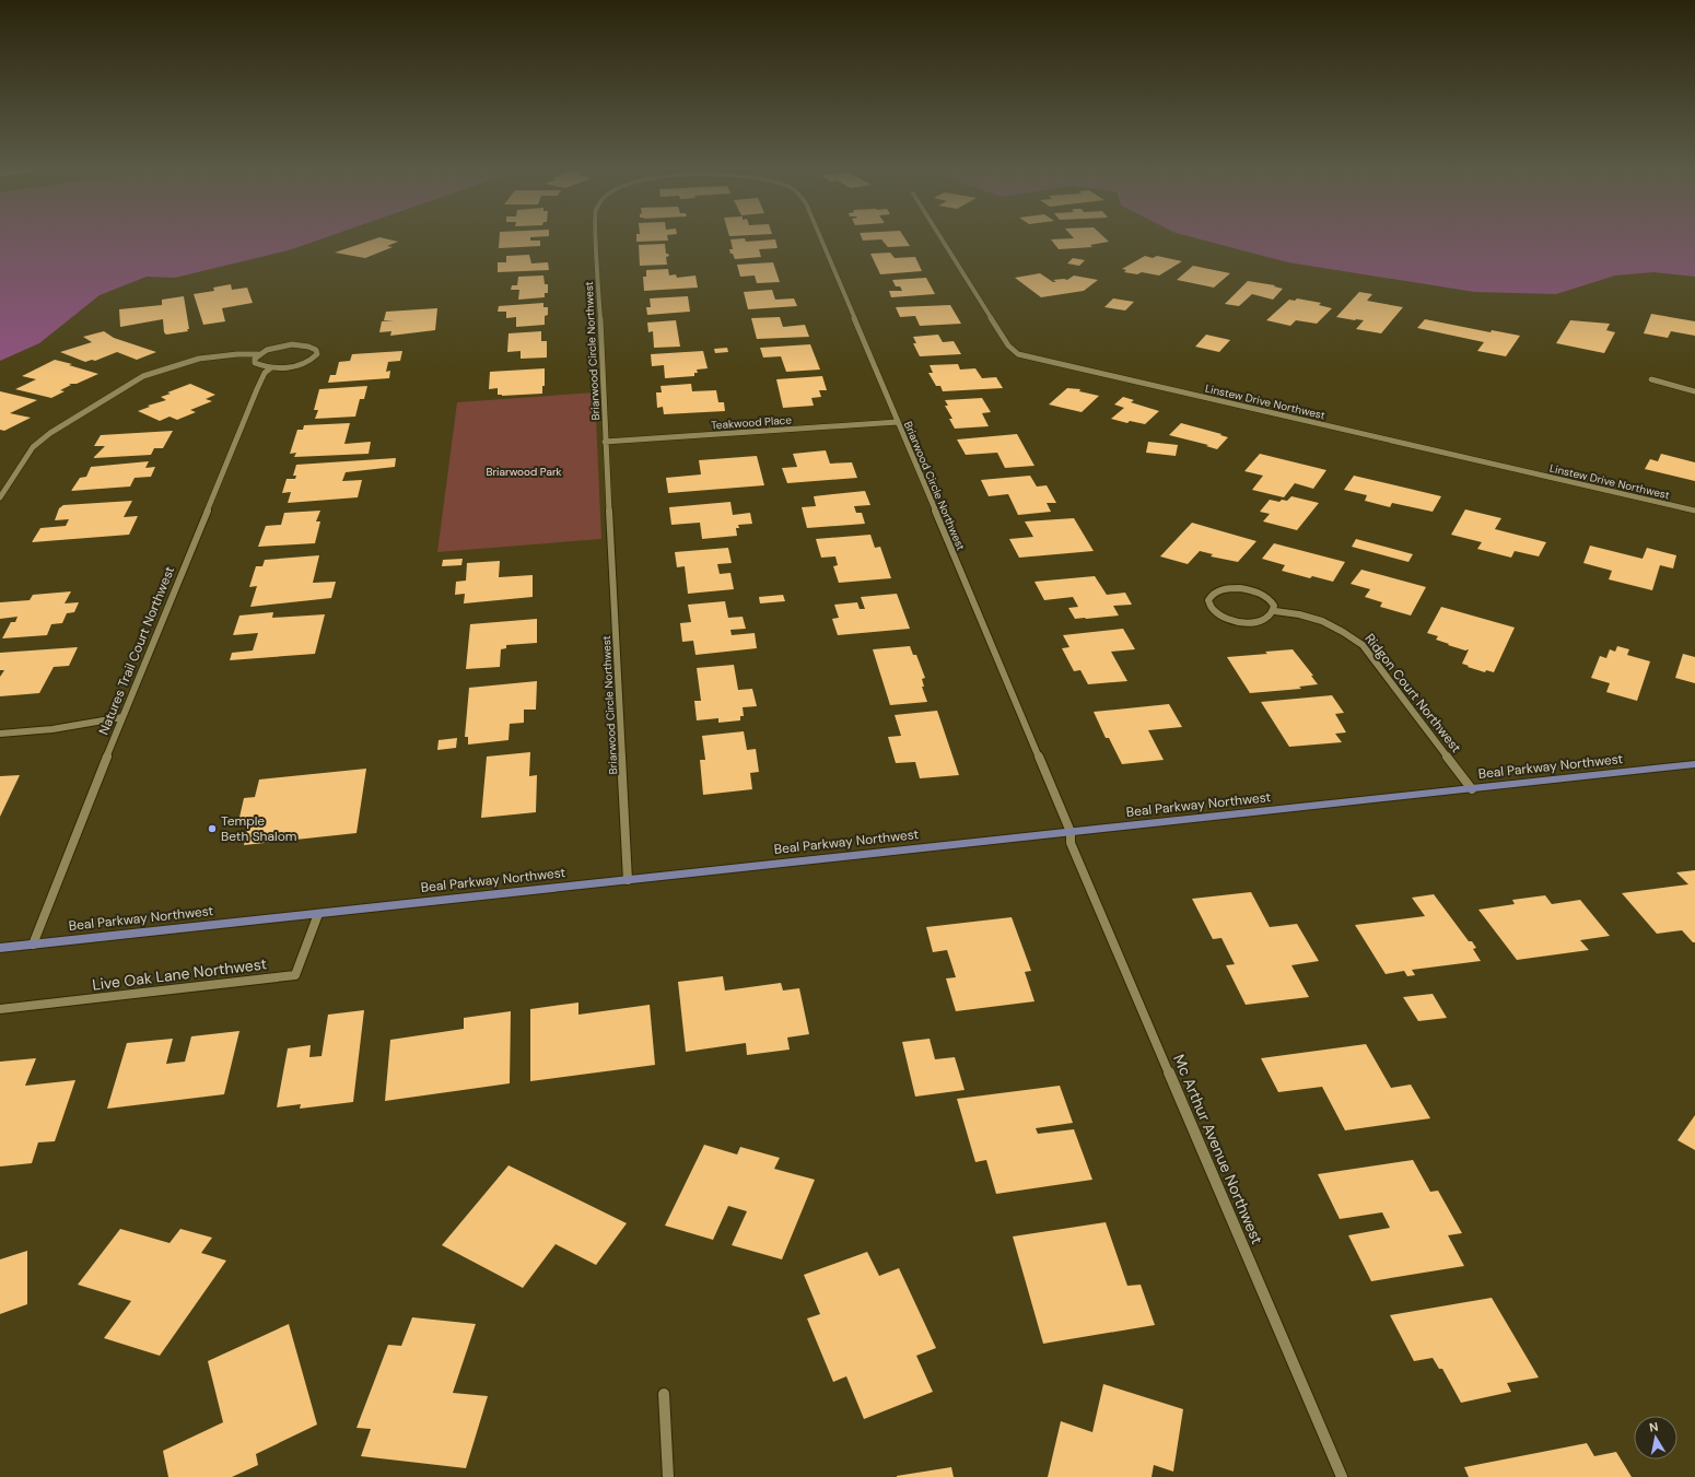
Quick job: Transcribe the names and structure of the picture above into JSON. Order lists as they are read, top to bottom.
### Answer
{
  "streets": {
    "main road": ["Beal Parkway Northwest"],
    "street": [
      "Briarwood Circle Northwest",
      "Linstew Drive Northwest",
      "Teakwood Place",
      "Natures Trail Court Northwest",
      "Ridgon Court Northwest",
      "Live Oak Lane Northwest",
      "Mc Arthur Avenue Northwest"
    ]
  },
  "crossings": [
    ["Briarwood Circle Northwest", "Teakwood Place"],
    ["Briarwood Circle Northwest", "Beal Parkway Northwest"],
    ["Briarwood Circle Northwest", "Mc Arthur Avenue Northwest"],
    ["Natures Trail Court Northwest", "Beal Parkway Northwest"],
    ["Ridgon Court Northwest", "Beal Parkway Northwest"],
    ["Beal Parkway Northwest", "Live Oak Lane Northwest"],
    ["Beal Parkway Northwest", "Mc Arthur Avenue Northwest"]
  ],
  "parks": ["Briarwood Park"],
  "places": ["Temple Beth Shalom"],
  "north": "top"
}
